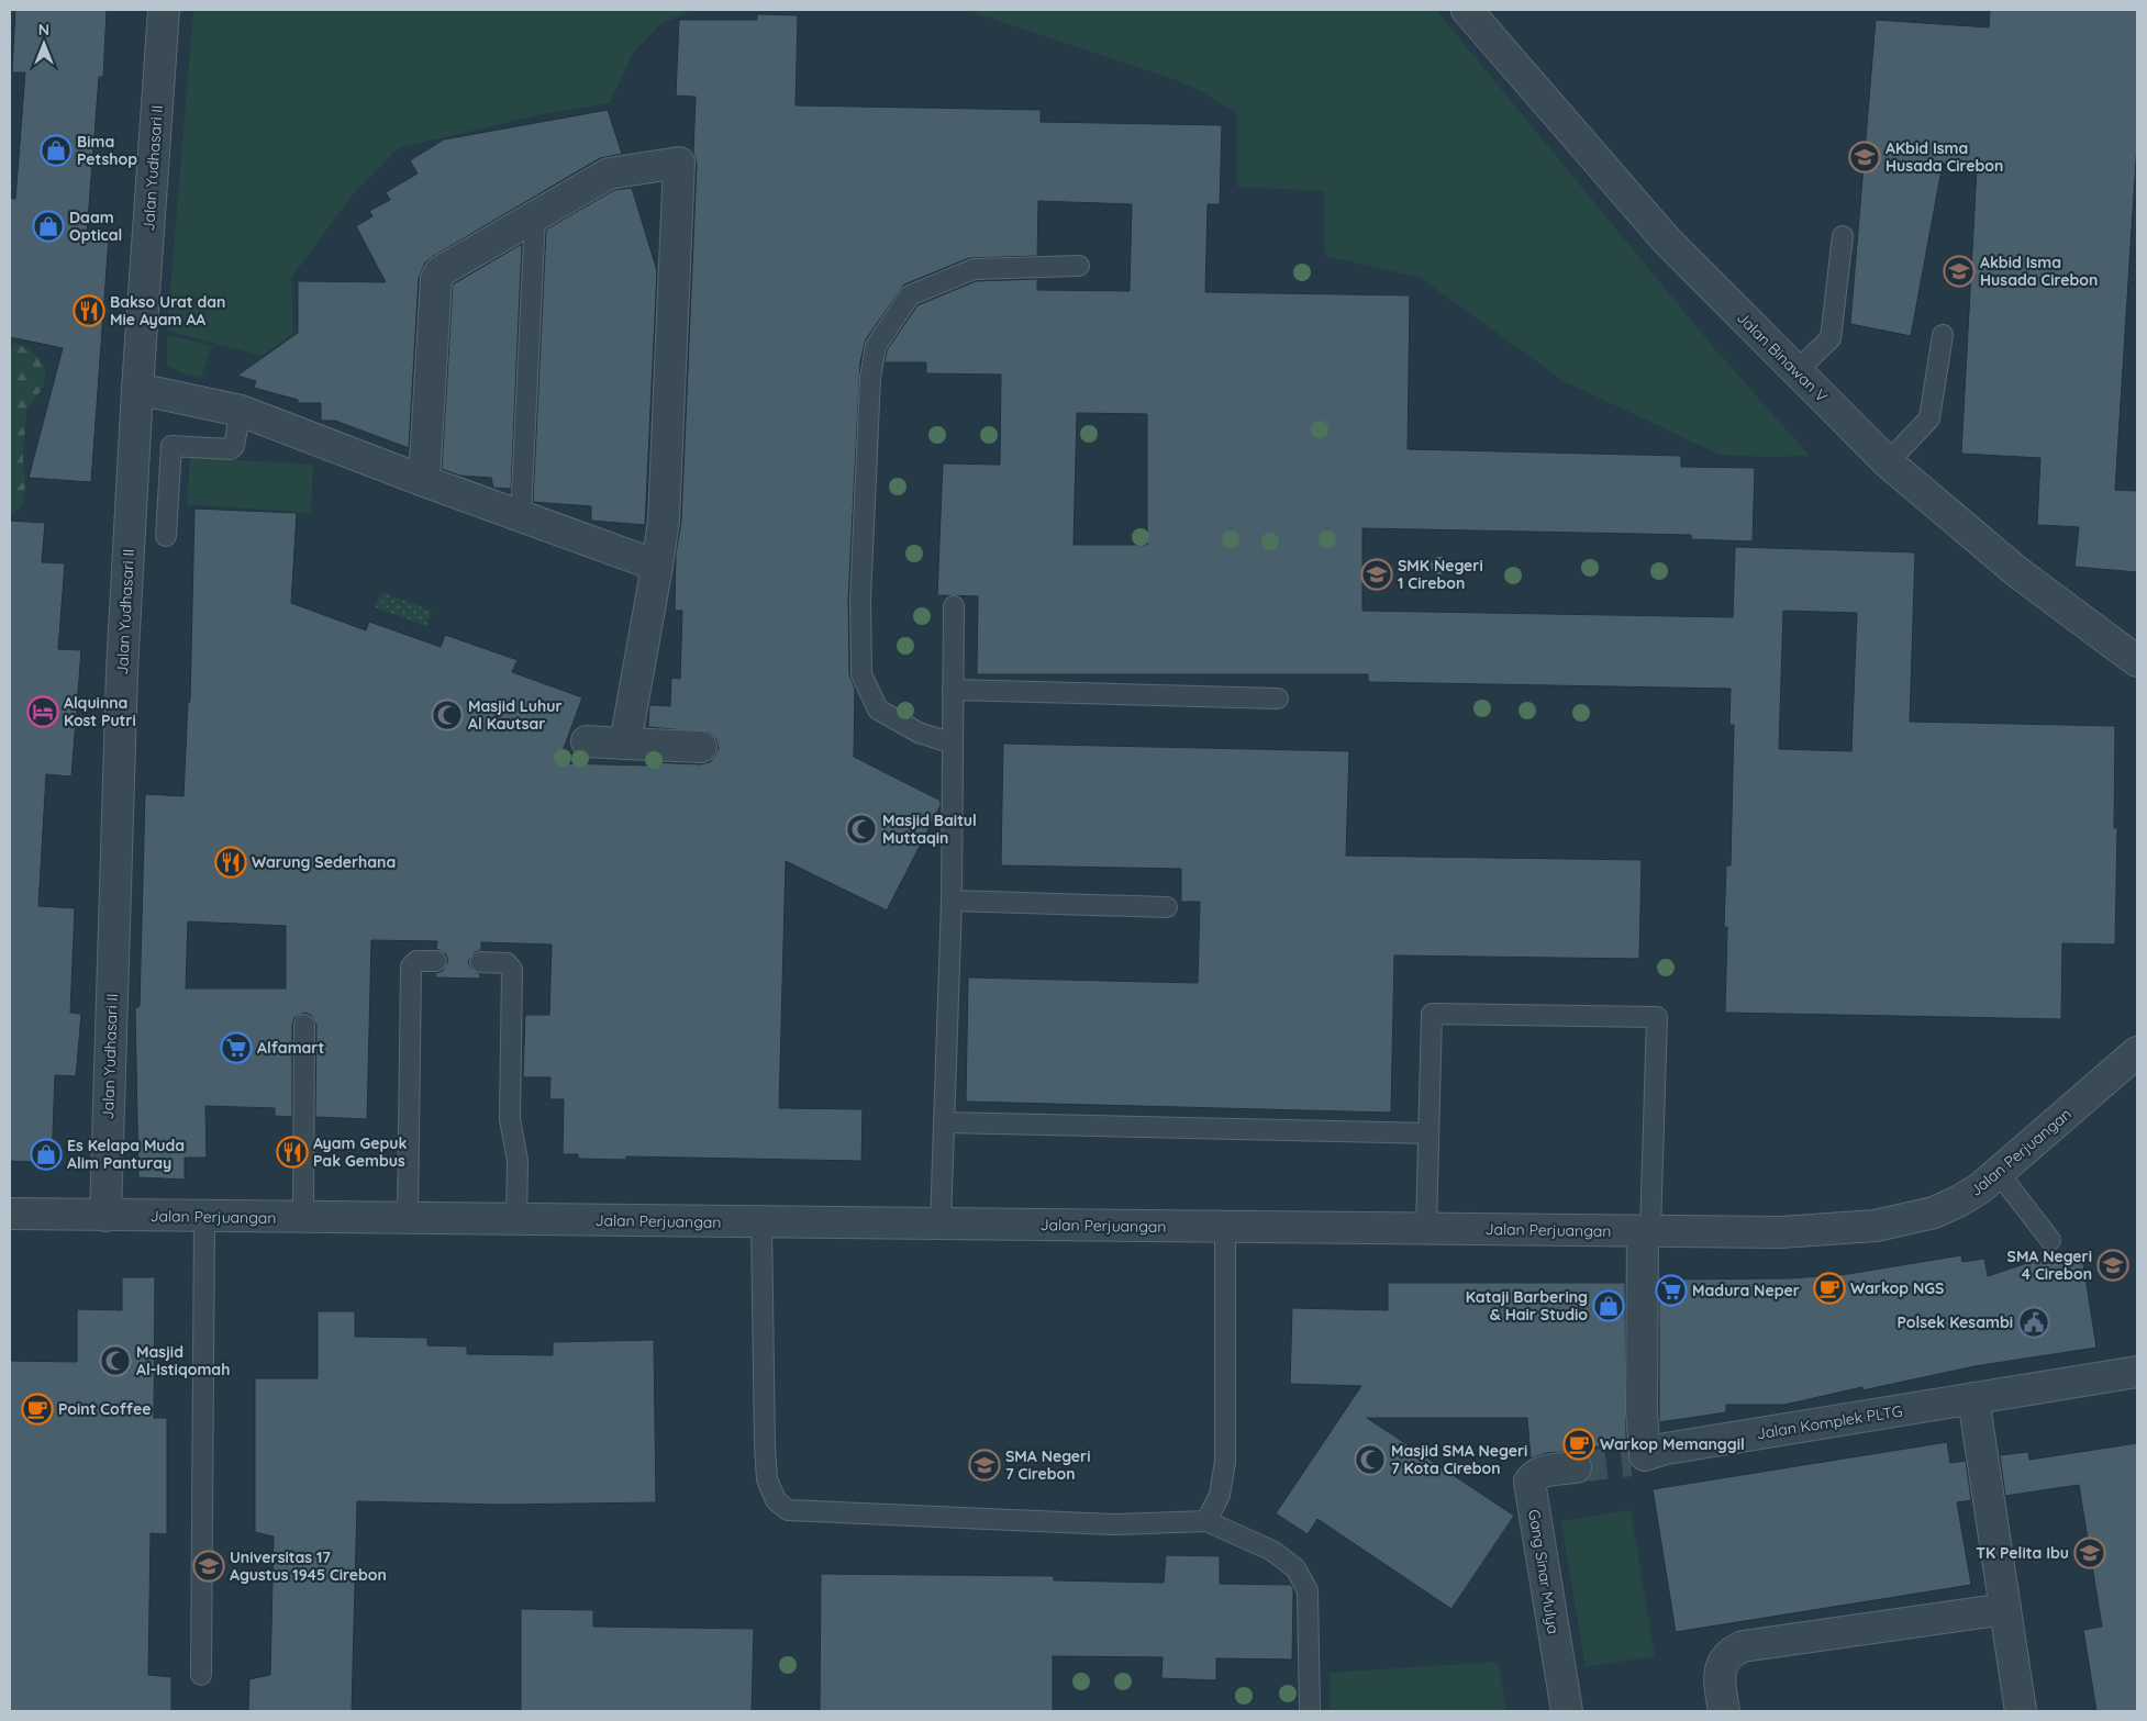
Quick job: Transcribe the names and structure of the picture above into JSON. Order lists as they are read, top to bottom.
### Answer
{
  "streets": {
    "street": [
      "Jalan Yudhasari II",
      "Jalan Binawan V",
      "Jalan Perjuangan",
      "Jalan Komplek PLTG",
      "Gang Sinar Mulya"
    ]
  },
  "crossings": [
    ["Jalan Yudhasari II", "Jalan Perjuangan"],
    ["Jalan Perjuangan", "Jalan Komplek PLTG"]
  ],
  "places": {
    "shop": [
      "Bima Petshop",
      "Daam Optical",
      "Es Kelapa Muda Alim Panturay",
      "Kataji Barbering & Hair Studio"
    ],
    "school or university": [
      "AKbid Isma Husada Cirebon",
      "Akbid Isma Husada Cirebon",
      "SMK Negeri 1 Cirebon",
      "SMA Negeri 4 Cirebon",
      "SMA Negeri 7 Cirebon",
      "TK Pelita Ibu",
      "Universitas 17 Agustus 1945 Cirebon"
    ],
    "restaurant": ["Bakso Urat dan Mie Ayam AA", "Warung Sederhana", "Ayam Gepuk Pak Gembus"],
    "hotel": ["Alquinna Kost Putri"],
    "mosque": [
      "Masjid Luhur Al Kautsar",
      "Masjid Baitul Muttaqin",
      "Masjid Al-Istiqomah",
      "Masjid SMA Negeri 7 Kota Cirebon"
    ],
    "supermarket": ["Alfamart", "Madura Neper"],
    "cafe": ["Warkop NGS", "Point Coffee", "Warkop Memanggil"],
    "public building": ["Polsek Kesambi"]
  },
  "north": "top"
}
